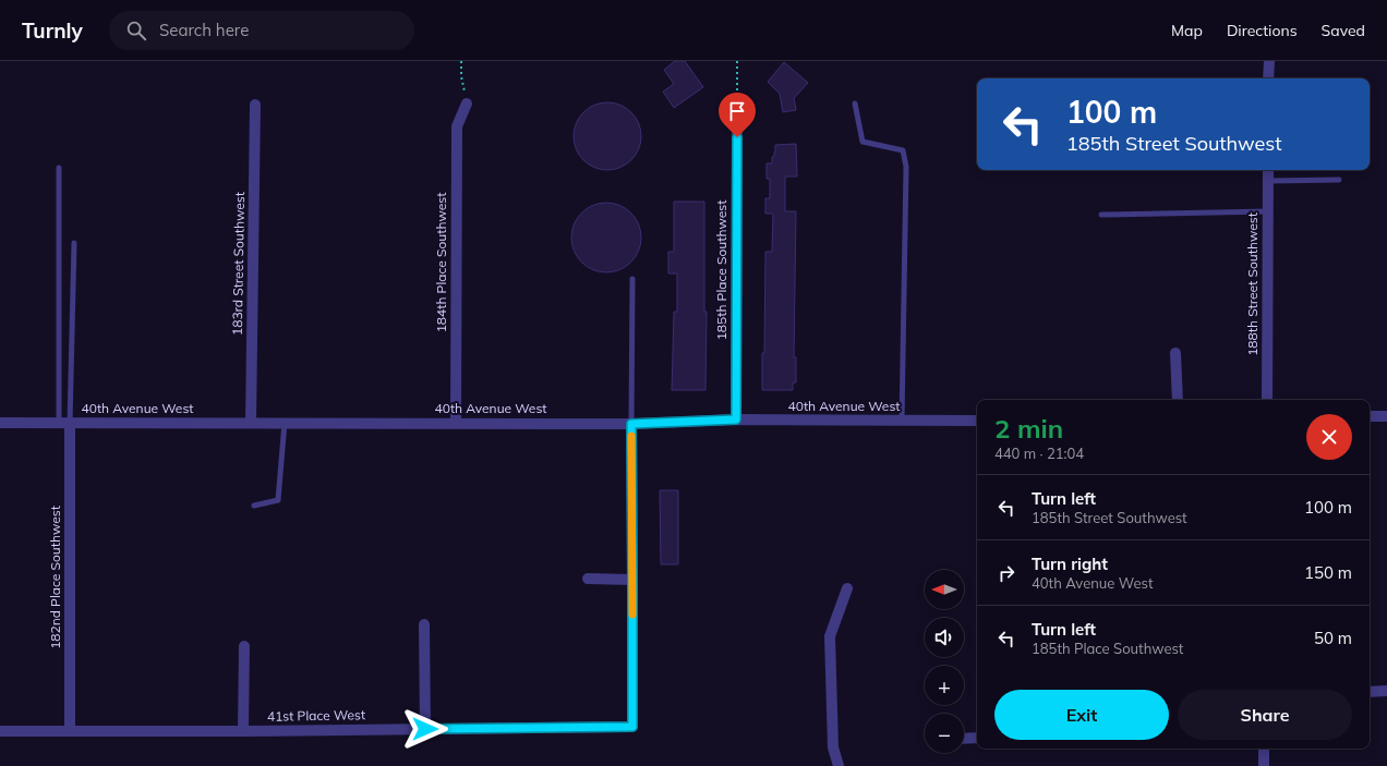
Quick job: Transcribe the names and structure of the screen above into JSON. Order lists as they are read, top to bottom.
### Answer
{
  "streets": {
    "street": [
      "184th Place Southwest",
      "183rd Street Southwest",
      "185th Place Southwest",
      "188th Street Southwest",
      "40th Avenue West",
      "182nd Place Southwest",
      "41st Place West"
    ]
  },
  "crossings": [
    ["184th Place Southwest", "40th Avenue West"],
    ["183rd Street Southwest", "40th Avenue West"],
    ["185th Place Southwest", "40th Avenue West"],
    ["40th Avenue West", "182nd Place Southwest"],
    ["182nd Place Southwest", "41st Place West"]
  ],
  "north": "left",
  "page": {
    "header": "Turnly",
    "search": "Search here",
    "nav": ["Map", "Directions", "Saved"],
    "turn": ["100 m", "185th Street Southwest"],
    "heading": ["2 min", "440 m · 21:04"],
    "list": [
      {
        "name": "Turn left",
        "note": "185th Street Southwest",
        "value": "100 m"
      },
      {
        "name": "Turn right",
        "note": "40th Avenue West",
        "value": "150 m"
      },
      {
        "name": "Turn left",
        "note": "185th Place Southwest",
        "value": "50 m"
      }
    ],
    "map_buttons": ["+", "−"],
    "buttons": ["Exit", "Share"]
  }
}
